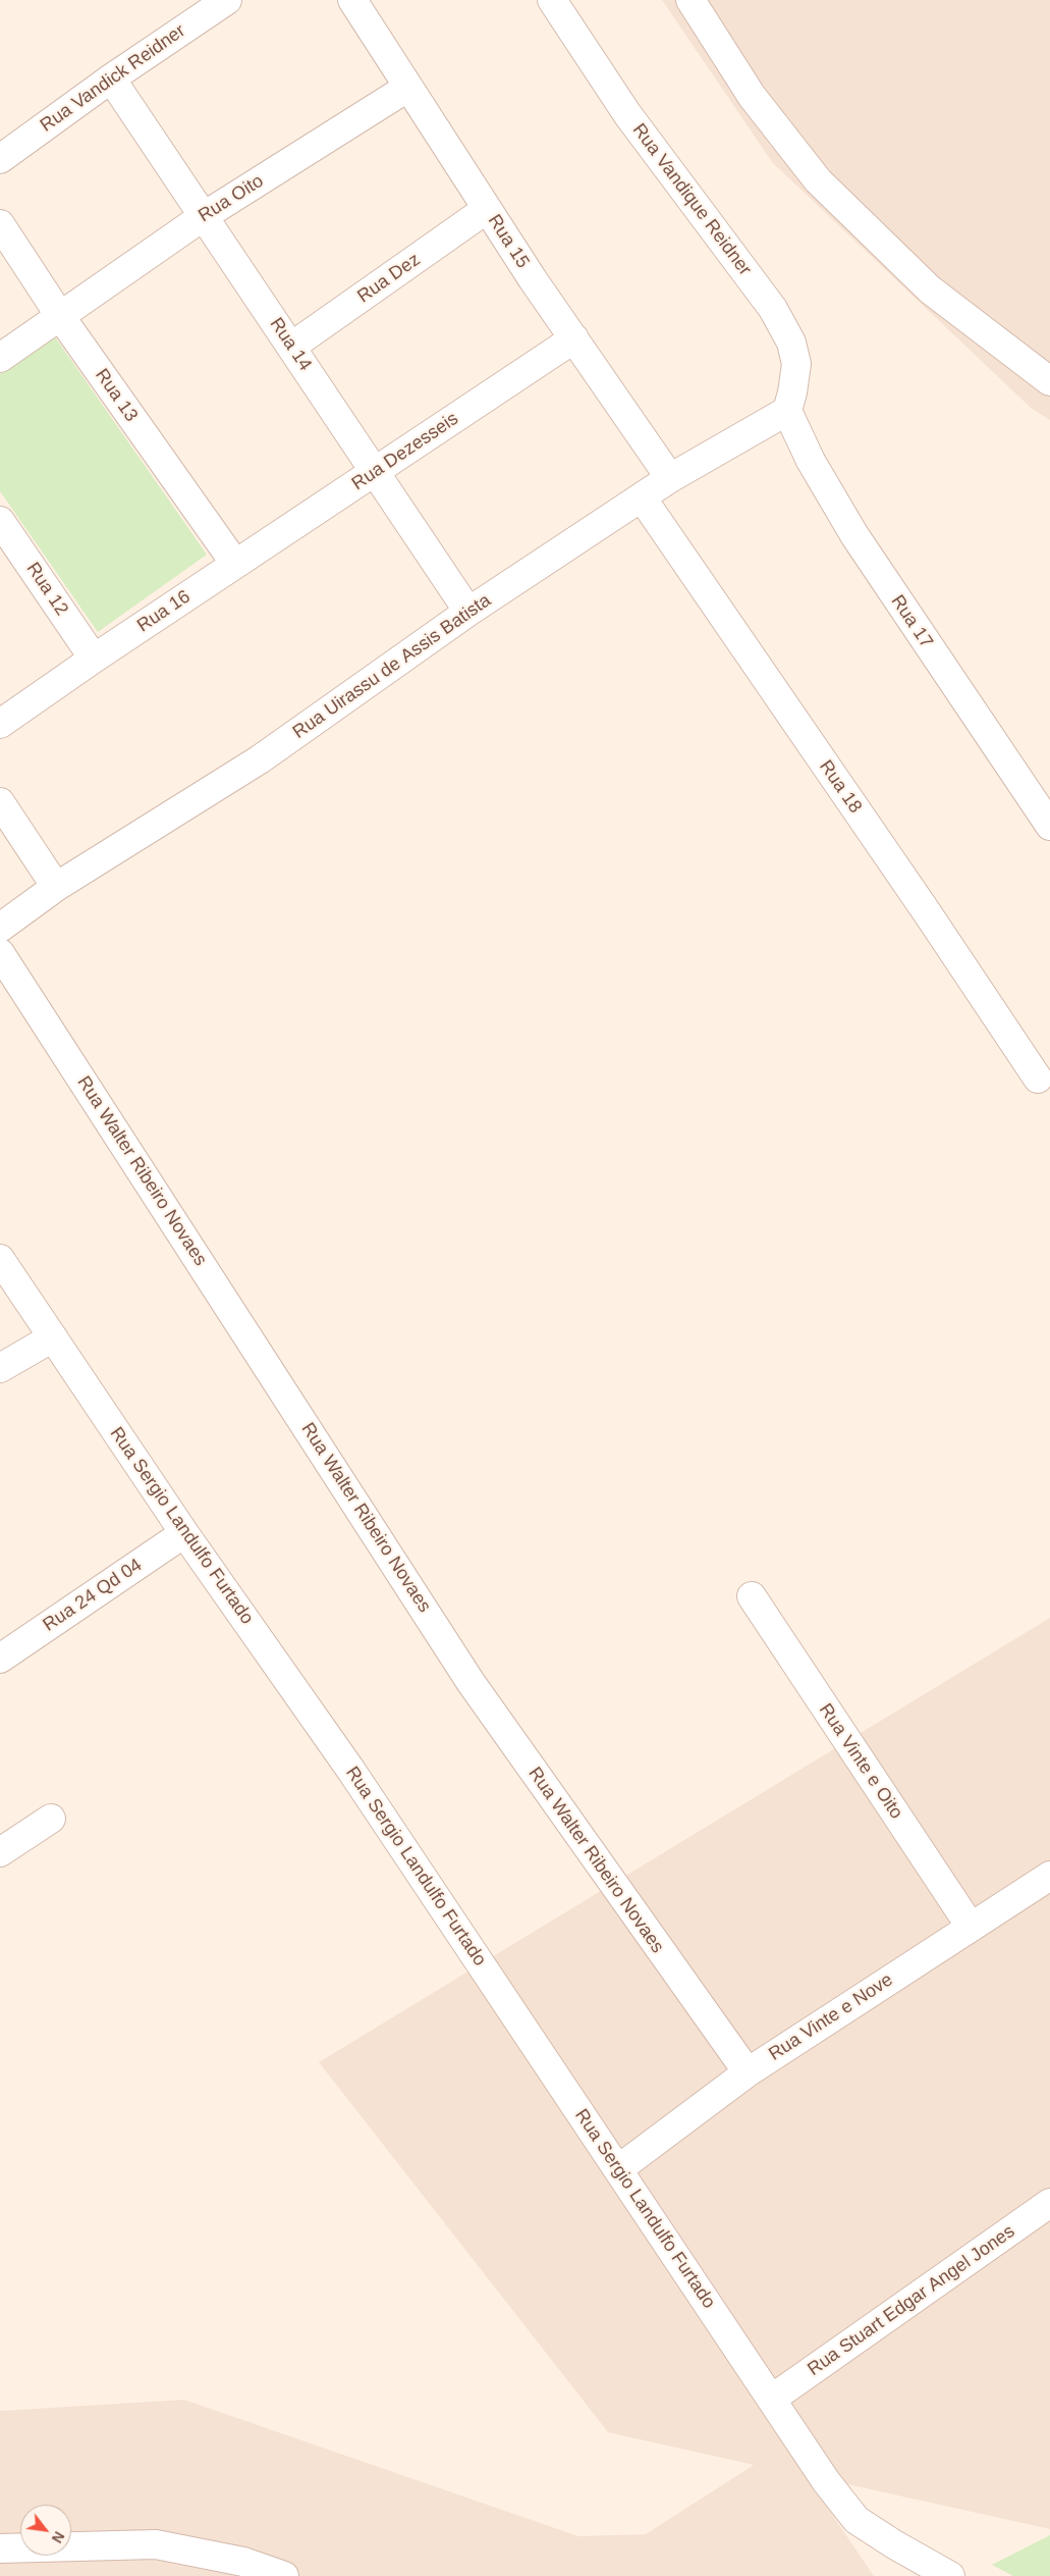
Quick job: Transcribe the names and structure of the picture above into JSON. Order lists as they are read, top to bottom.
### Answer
{
  "streets": {
    "street": [
      "Rua Vandick Reidner",
      "Rua Oito",
      "Rua Vandique Reidner",
      "Rua 15",
      "Rua Dez",
      "Rua 14",
      "Rua 13",
      "Rua Dezesseis",
      "Rua 12",
      "Rua 16",
      "Rua 17",
      "Rua Uirassu de Assis Batista",
      "Rua 18",
      "Rua Walter Ribeiro Novaes",
      "Rua Sergio Landulfo Furtado",
      "Rua 24 Qd 04",
      "Rua Vinte e Oito",
      "Rua Vinte e Nove",
      "Rua Stuart Edgar Angel Jones"
    ]
  },
  "crossings": [
    ["Rua Vandick Reidner", "Rua 14"],
    ["Rua Oito", "Rua 15"],
    ["Rua Oito", "Rua 14"],
    ["Rua Oito", "Rua 13"],
    ["Rua Vandique Reidner", "Rua 17"],
    ["Rua Vandique Reidner", "Rua Uirassu de Assis Batista"],
    ["Rua 15", "Rua Dez"],
    ["Rua 15", "Rua Dezesseis"],
    ["Rua 15", "Rua Uirassu de Assis Batista"],
    ["Rua Dez", "Rua 14"],
    ["Rua 14", "Rua Dezesseis"],
    ["Rua 14", "Rua Uirassu de Assis Batista"],
    ["Rua 13", "Rua Dezesseis"],
    ["Rua 13", "Rua 16"],
    ["Rua Dezesseis", "Rua 16"],
    ["Rua 12", "Rua 16"],
    ["Rua 17", "Rua Uirassu de Assis Batista"],
    ["Rua Uirassu de Assis Batista", "Rua 18"],
    ["Rua Walter Ribeiro Novaes", "Rua Vinte e Nove"],
    ["Rua Sergio Landulfo Furtado", "Rua 24 Qd 04"],
    ["Rua Sergio Landulfo Furtado", "Rua Vinte e Nove"],
    ["Rua Sergio Landulfo Furtado", "Rua Stuart Edgar Angel Jones"],
    ["Rua Vinte e Oito", "Rua Vinte e Nove"]
  ],
  "north": "bottom right"
}
